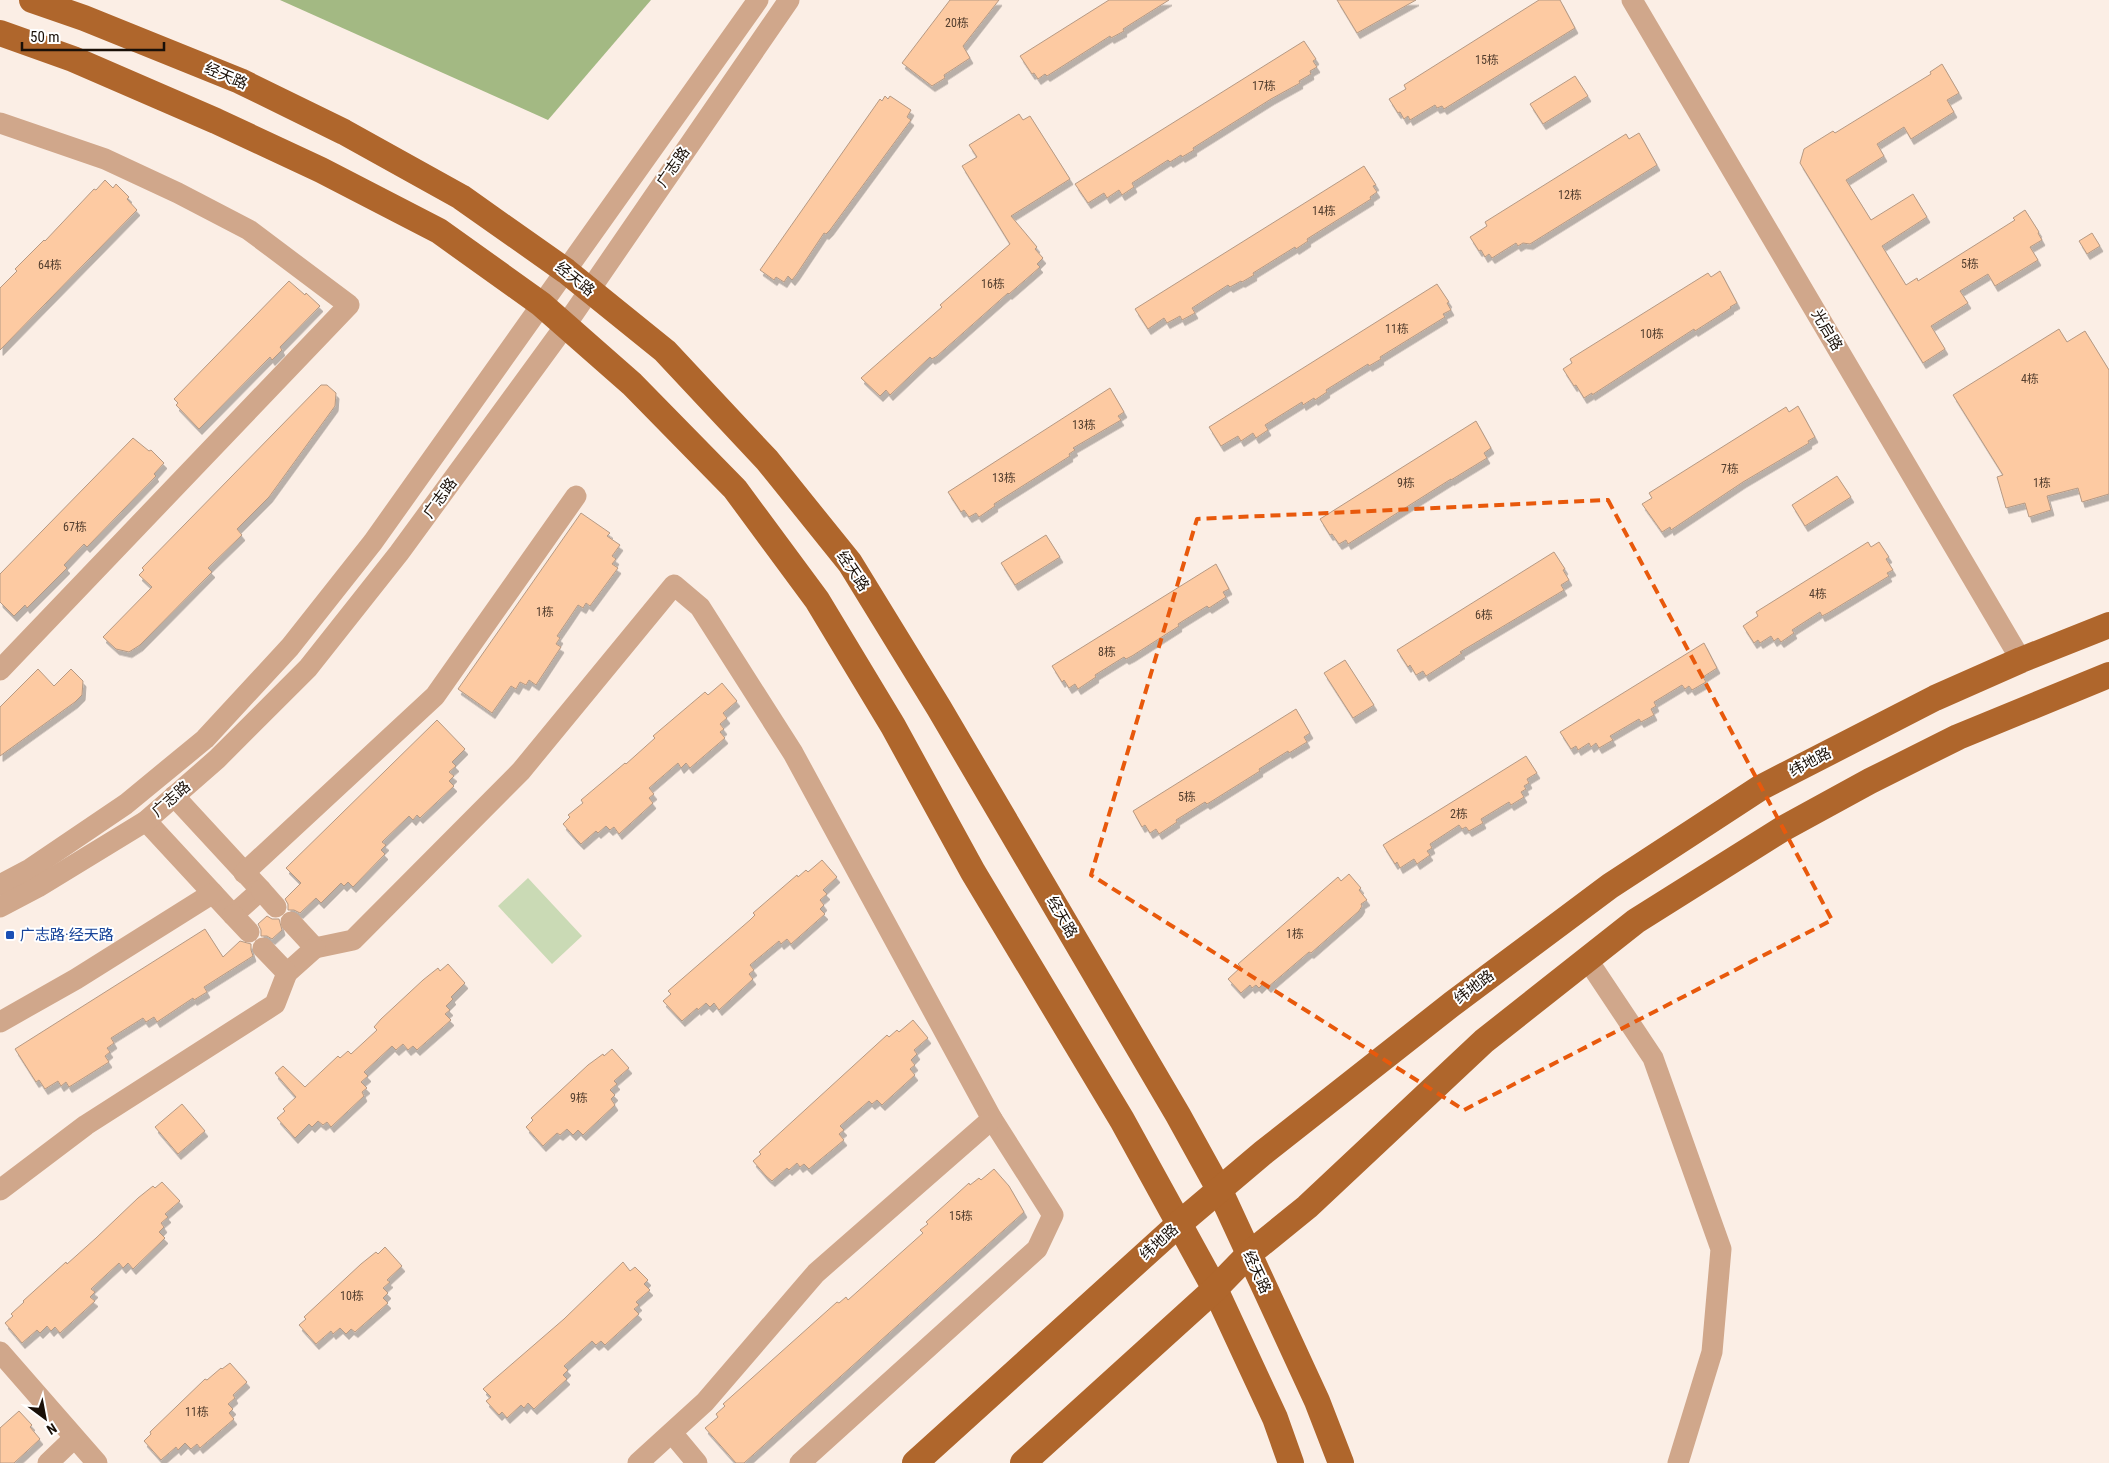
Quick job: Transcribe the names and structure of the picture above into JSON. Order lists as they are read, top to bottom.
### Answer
{
  "streets": {
    "main road": ["经天路", "纬地路"],
    "street": ["广志路", "光启路"]
  },
  "crossings": [
    ["经天路", "广志路"],
    ["经天路", "纬地路"],
    ["光启路", "纬地路"]
  ],
  "places": {
    "transit": ["广志路·经天路"]
  },
  "house_numbers": [
    "20栋",
    "15栋",
    "17栋",
    "12栋",
    "14栋",
    "5栋",
    "64栋",
    "16栋",
    "11栋",
    "10栋",
    "4栋",
    "13栋",
    "7栋",
    "13栋",
    "9栋",
    "1栋",
    "67栋",
    "4栋",
    "1栋",
    "6栋",
    "8栋",
    "5栋",
    "2栋",
    "1栋",
    "9栋",
    "15栋",
    "10栋",
    "11栋"
  ],
  "scale_bar": "50 m",
  "north": "bottom right"
}
